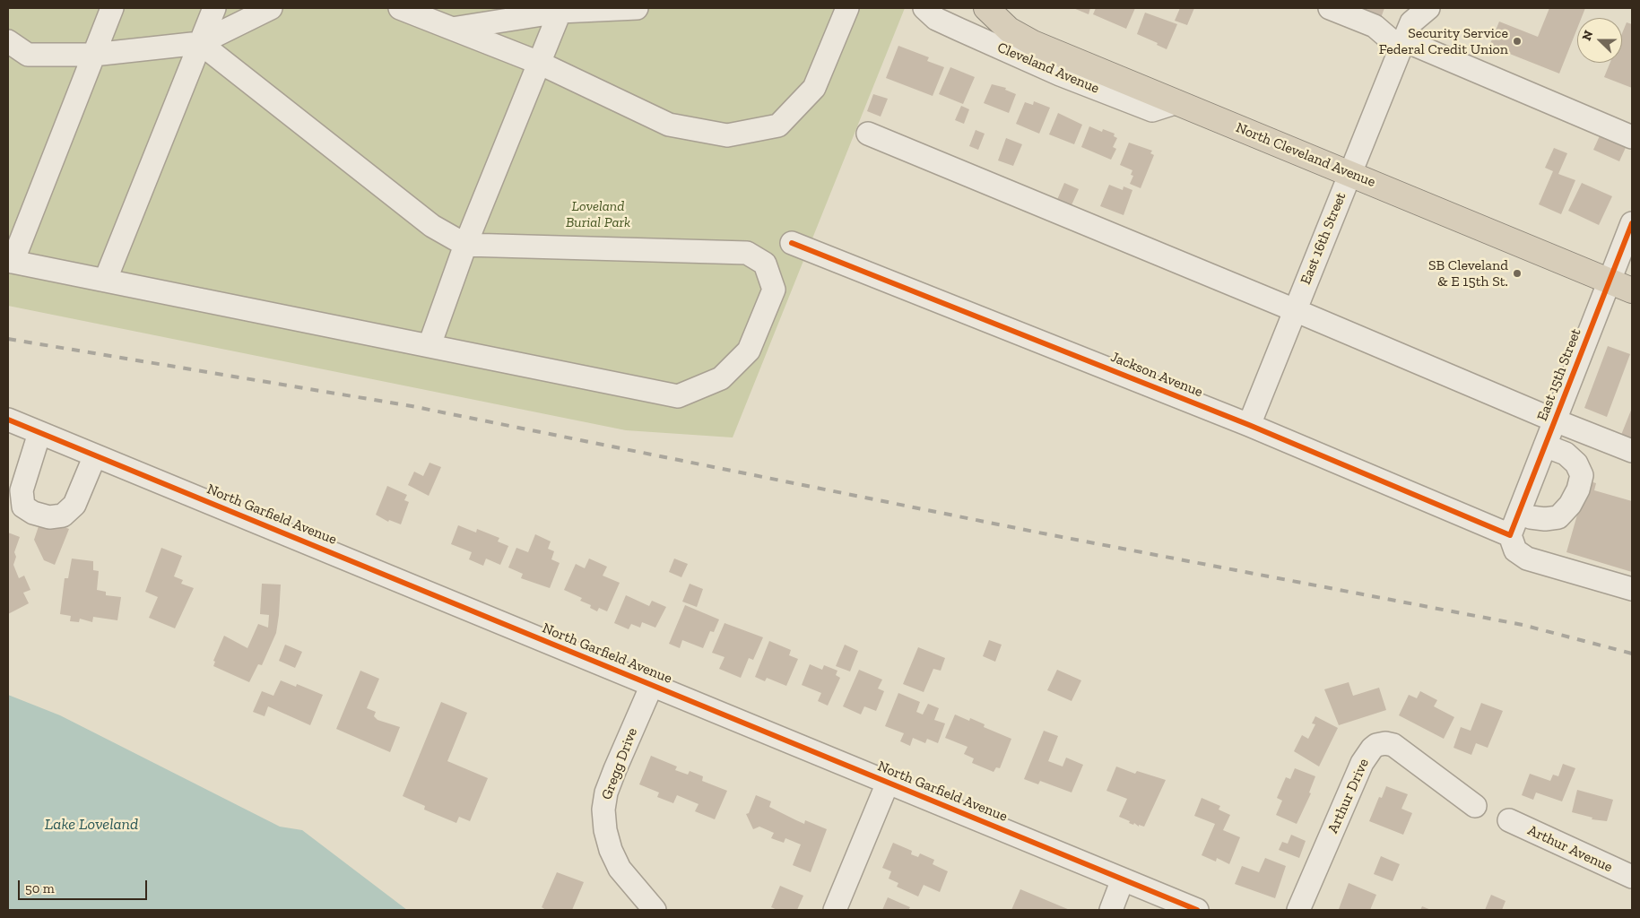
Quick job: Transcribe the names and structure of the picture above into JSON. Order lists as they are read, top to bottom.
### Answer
{
  "streets": {
    "highway": ["North Cleveland Avenue"],
    "street": [
      "Cleveland Avenue",
      "East 16th Street",
      "Jackson Avenue",
      "East 15th Street",
      "North Garfield Avenue",
      "Gregg Drive",
      "Arthur Drive",
      "Arthur Avenue"
    ]
  },
  "crossings": [
    ["Cleveland Avenue", "North Cleveland Avenue"],
    ["North Cleveland Avenue", "East 16th Street"],
    ["North Cleveland Avenue", "East 15th Street"],
    ["East 16th Street", "Jackson Avenue"],
    ["Jackson Avenue", "East 15th Street"],
    ["North Garfield Avenue", "Gregg Drive"]
  ],
  "water": ["Lake Loveland"],
  "parks": ["Loveland Burial Park"],
  "places": ["Security Service Federal Credit Union", "SB Cleveland & E 15th St."],
  "scale_bar": "50 m",
  "north": "left"
}
